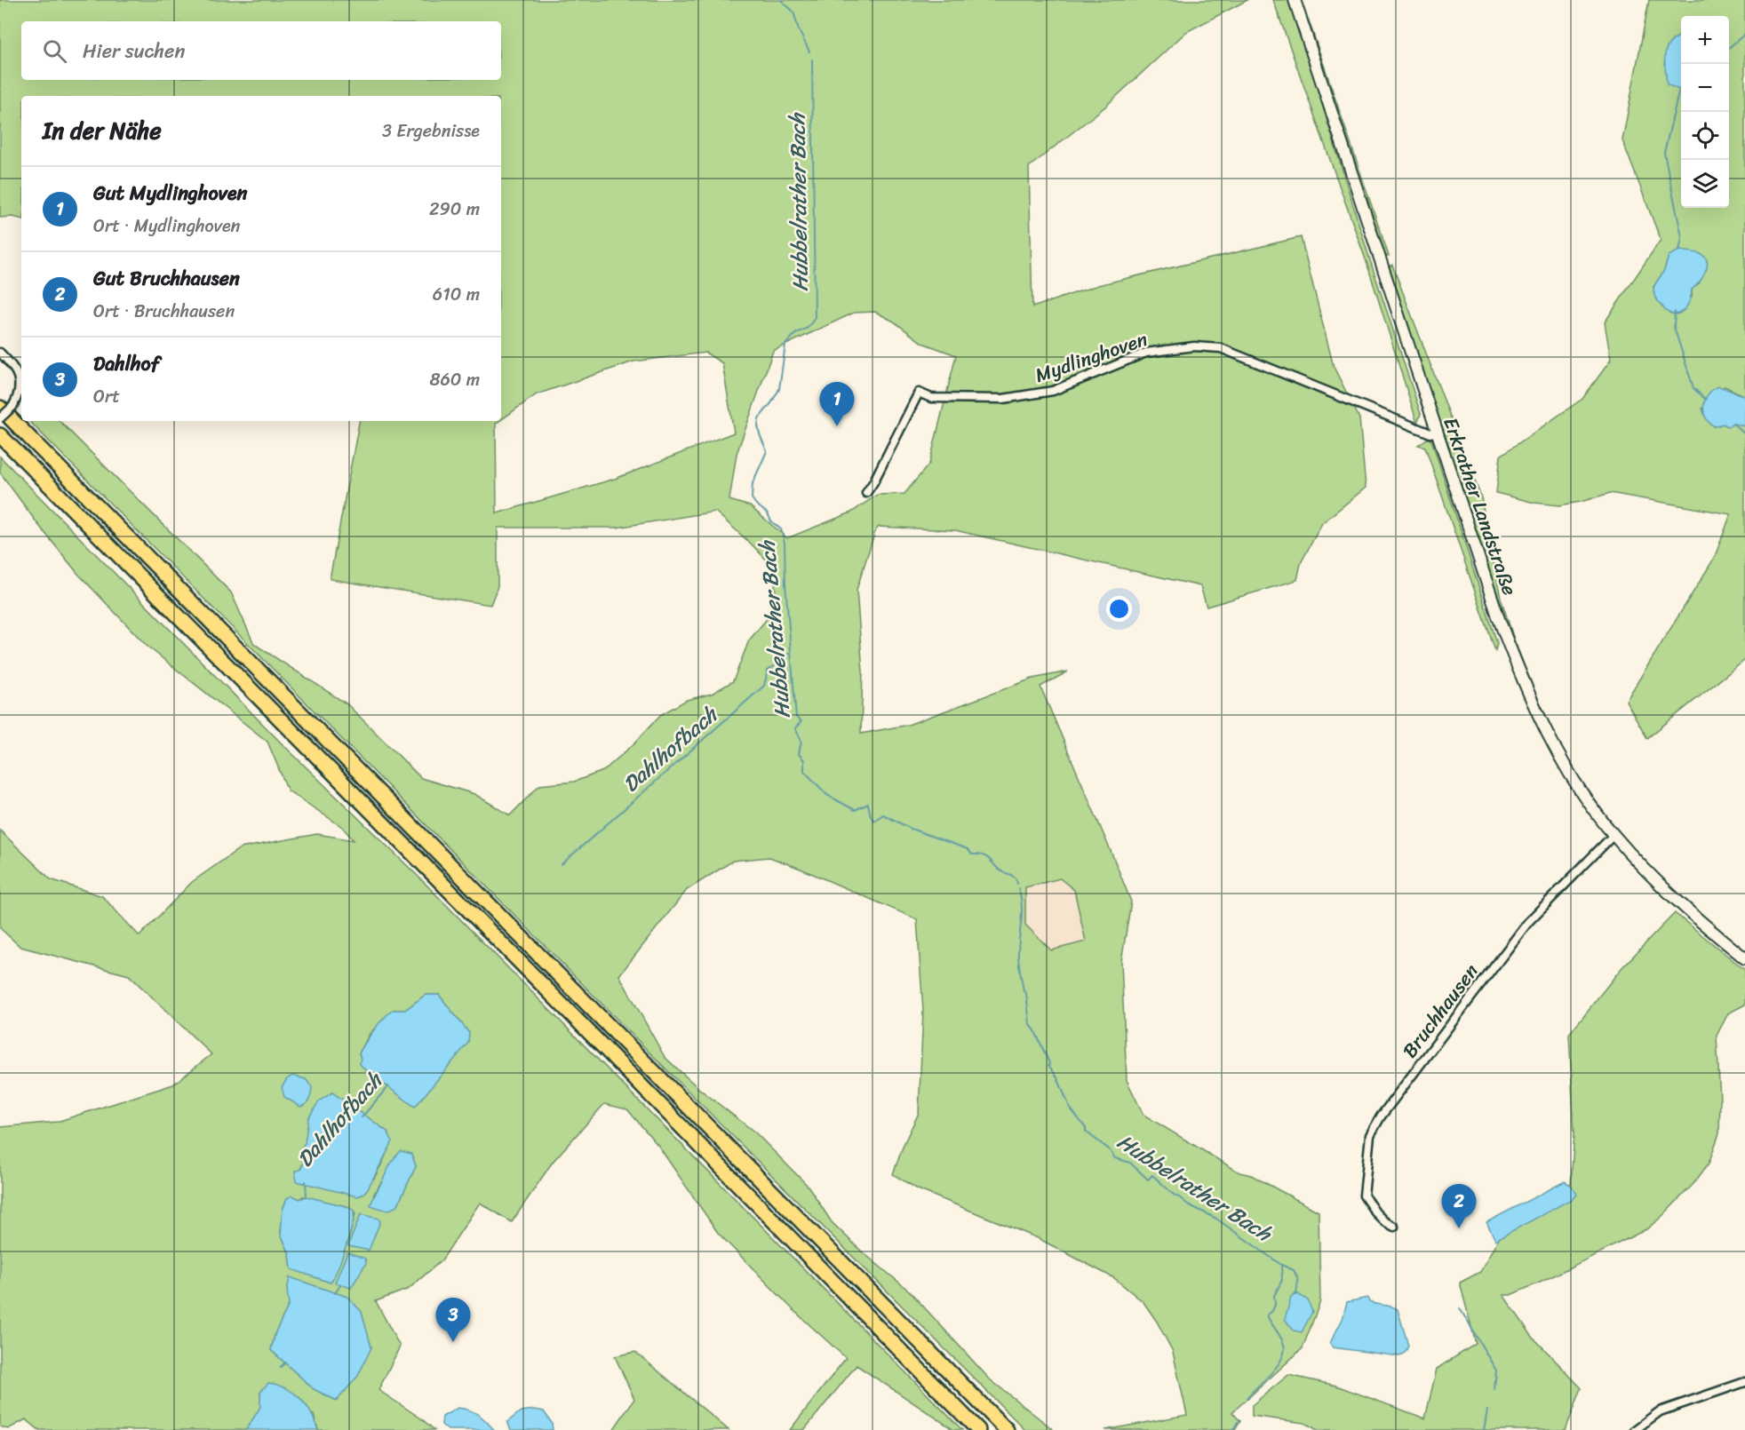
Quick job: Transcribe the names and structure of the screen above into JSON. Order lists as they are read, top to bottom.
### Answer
{
  "streets": {
    "street": ["Mydlinghoven", "Erkrather Landstraße", "Bruchhausen"]
  },
  "crossings": [
    ["Mydlinghoven", "Erkrather Landstraße"],
    ["Erkrather Landstraße", "Bruchhausen"]
  ],
  "water": ["Hubbelrather Bach", "Dahlhofbach"],
  "page": {
    "map_buttons": ["+", "−"],
    "search": "Hier suchen",
    "heading": ["In der Nähe", "3 Ergebnisse"],
    "list": [
      {
        "mark": "1",
        "name": "Gut Mydlinghoven",
        "note": "Ort · Mydlinghoven",
        "value": "290 m"
      },
      {
        "mark": "2",
        "name": "Gut Bruchhausen",
        "note": "Ort · Bruchhausen",
        "value": "610 m"
      },
      {
        "mark": "3",
        "name": "Dahlhof",
        "note": "Ort",
        "value": "860 m"
      }
    ],
    "pins": ["1", "2", "3"]
  }
}
